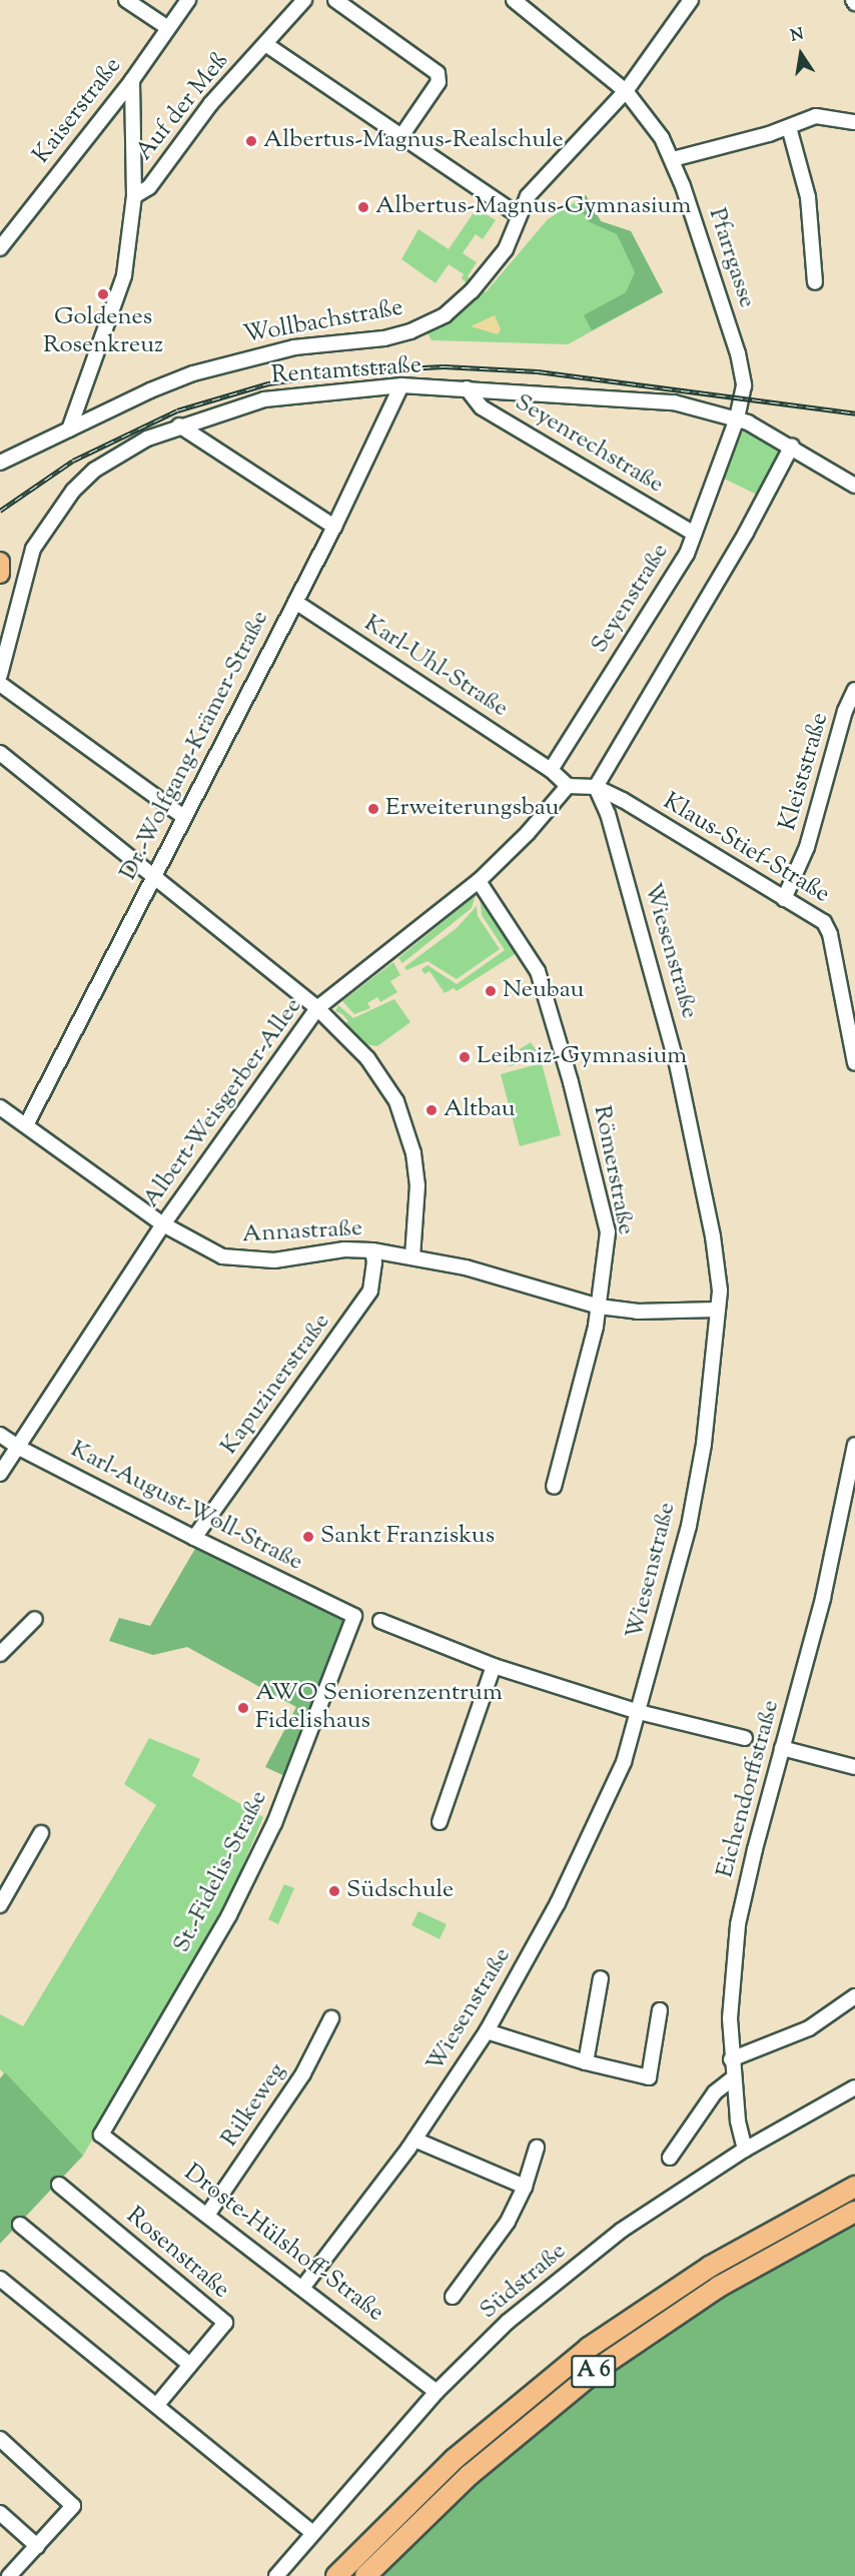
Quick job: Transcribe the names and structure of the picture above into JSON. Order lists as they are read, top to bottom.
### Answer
{
  "streets": {
    "highway": ["A 6"],
    "street": [
      "Auf der Meß",
      "Kaiserstraße",
      "Pfarrgasse",
      "Wollbachstraße",
      "Rentamtstraße",
      "Seyenrechstraße",
      "Seyenstraße",
      "Karl-Uhl-Straße",
      "Dr.-Wolfgang-Krämer-Straße",
      "Kleiststraße",
      "Klaus-Stief-Straße",
      "Wiesenstraße",
      "Albert-Weisgerber-Allee",
      "Römerstraße",
      "Annastraße",
      "Kapuzinerstraße",
      "Karl-August-Woll-Straße",
      "Eichendorffstraße",
      "St.-Fidelis-Straße",
      "Rilkeweg",
      "Droste-Hülshoff-Straße",
      "Rosenstraße",
      "Südstraße"
    ]
  },
  "crossings": [
    ["Pfarrgasse", "Wollbachstraße"],
    ["Pfarrgasse", "Rentamtstraße"],
    ["Pfarrgasse", "Seyenstraße"],
    ["Rentamtstraße", "Seyenrechstraße"],
    ["Rentamtstraße", "Seyenstraße"],
    ["Rentamtstraße", "Dr.-Wolfgang-Krämer-Straße"],
    ["Seyenrechstraße", "Seyenstraße"],
    ["Seyenstraße", "Karl-Uhl-Straße"],
    ["Karl-Uhl-Straße", "Dr.-Wolfgang-Krämer-Straße"],
    ["Dr.-Wolfgang-Krämer-Straße", "Annastraße"],
    ["Kleiststraße", "Klaus-Stief-Straße"],
    ["Klaus-Stief-Straße", "Wiesenstraße"],
    ["Wiesenstraße", "Annastraße"],
    ["Wiesenstraße", "Droste-Hülshoff-Straße"],
    ["Albert-Weisgerber-Allee", "Römerstraße"],
    ["Albert-Weisgerber-Allee", "Annastraße"],
    ["Albert-Weisgerber-Allee", "Karl-August-Woll-Straße"],
    ["Römerstraße", "Annastraße"],
    ["Annastraße", "Kapuzinerstraße"],
    ["Kapuzinerstraße", "Karl-August-Woll-Straße"],
    ["Karl-August-Woll-Straße", "St.-Fidelis-Straße"],
    ["Eichendorffstraße", "Südstraße"],
    ["St.-Fidelis-Straße", "Droste-Hülshoff-Straße"],
    ["Rilkeweg", "Droste-Hülshoff-Straße"],
    ["Droste-Hülshoff-Straße", "Südstraße"]
  ],
  "places": [
    "Albertus-Magnus-Realschule",
    "Albertus-Magnus-Gymnasium",
    "Goldenes Rosenkreuz",
    "Erweiterungsbau",
    "Neubau",
    "Leibniz-Gymnasium",
    "Altbau",
    "Sankt Franziskus",
    "AWO Seniorenzentrum Fidelishaus",
    "Südschule"
  ],
  "north": "top"
}
